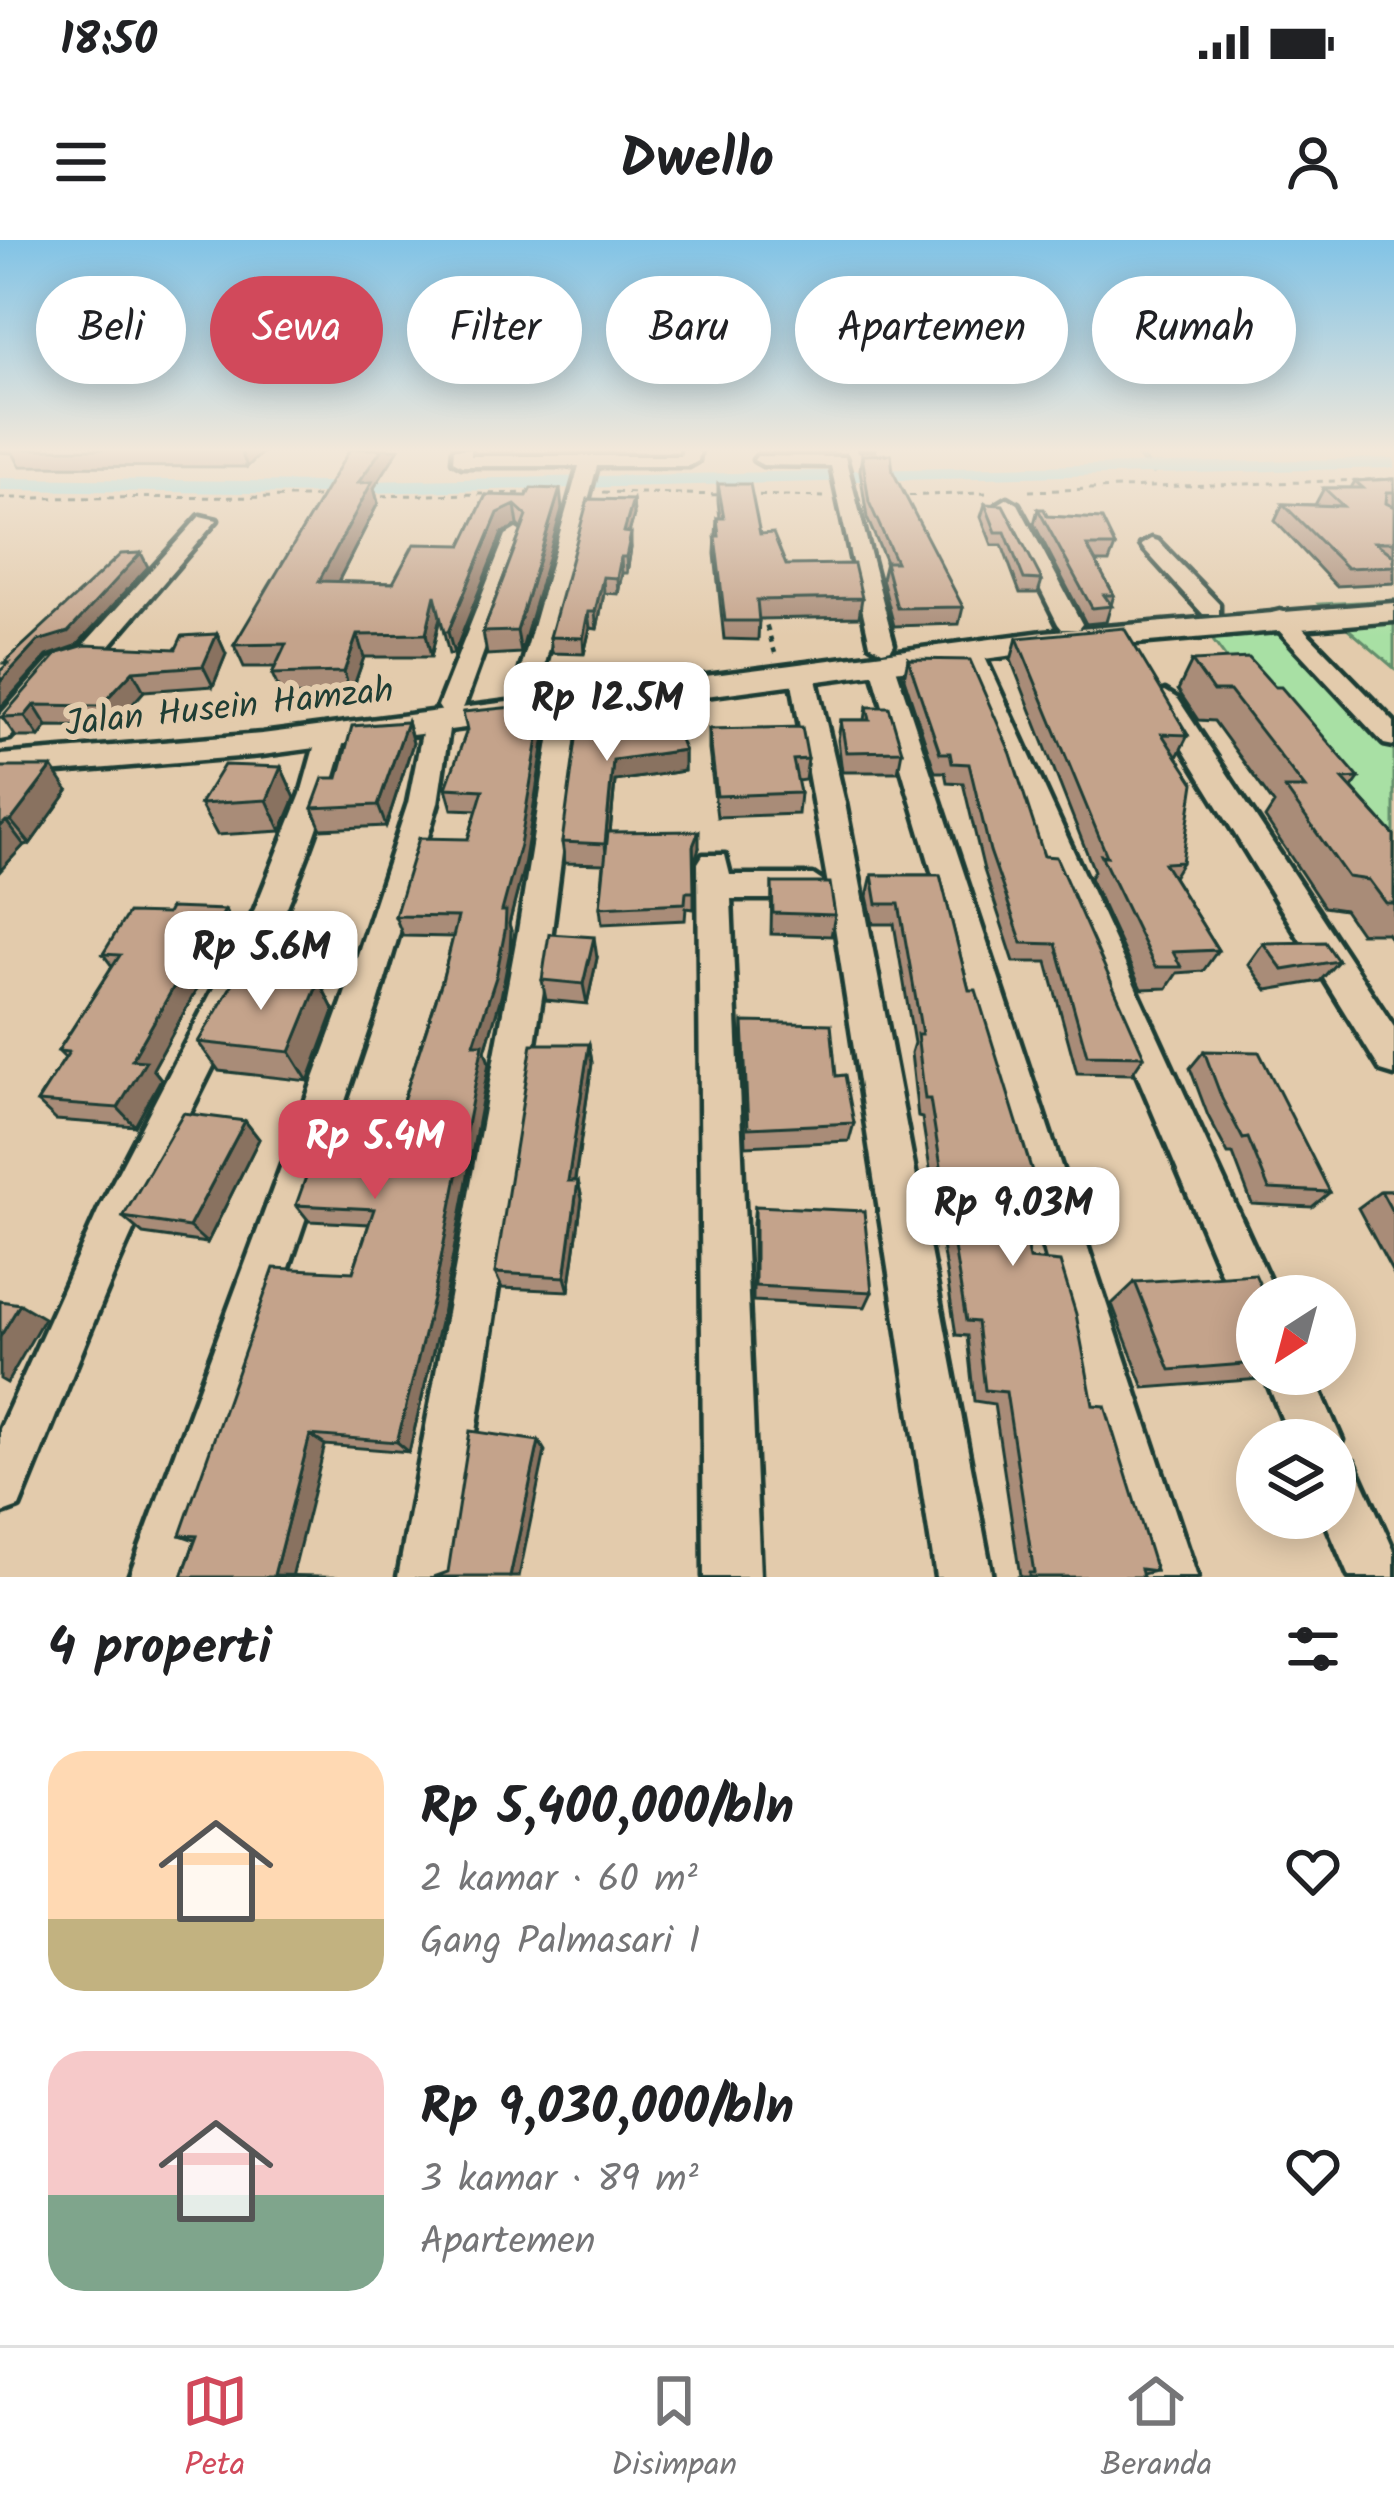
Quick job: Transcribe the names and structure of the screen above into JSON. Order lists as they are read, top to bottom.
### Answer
{
  "streets": {
    "street": ["Jalan Husein Hamzah"]
  },
  "north": "bottom left",
  "page": {
    "status": "18:50",
    "header": "Dwello",
    "chip": [
      "Beli",
      "Sewa",
      "Filter",
      "Baru",
      "Apartemen",
      "Rumah"
    ],
    "price": [
      "Rp 12.5M",
      "Rp 5.6M",
      "Rp 5.4M",
      "Rp 9.03M"
    ],
    "heading": "4 properti",
    "list": [
      {
        "name": "Rp 5,400,000/bln",
        "note": "2 kamar · 60 m² · Gang Palmasari I"
      },
      {
        "name": "Rp 9,030,000/bln",
        "note": "3 kamar · 89 m² · Apartemen"
      }
    ],
    "tabs": ["Peta", "Disimpan", "Beranda"]
  }
}
